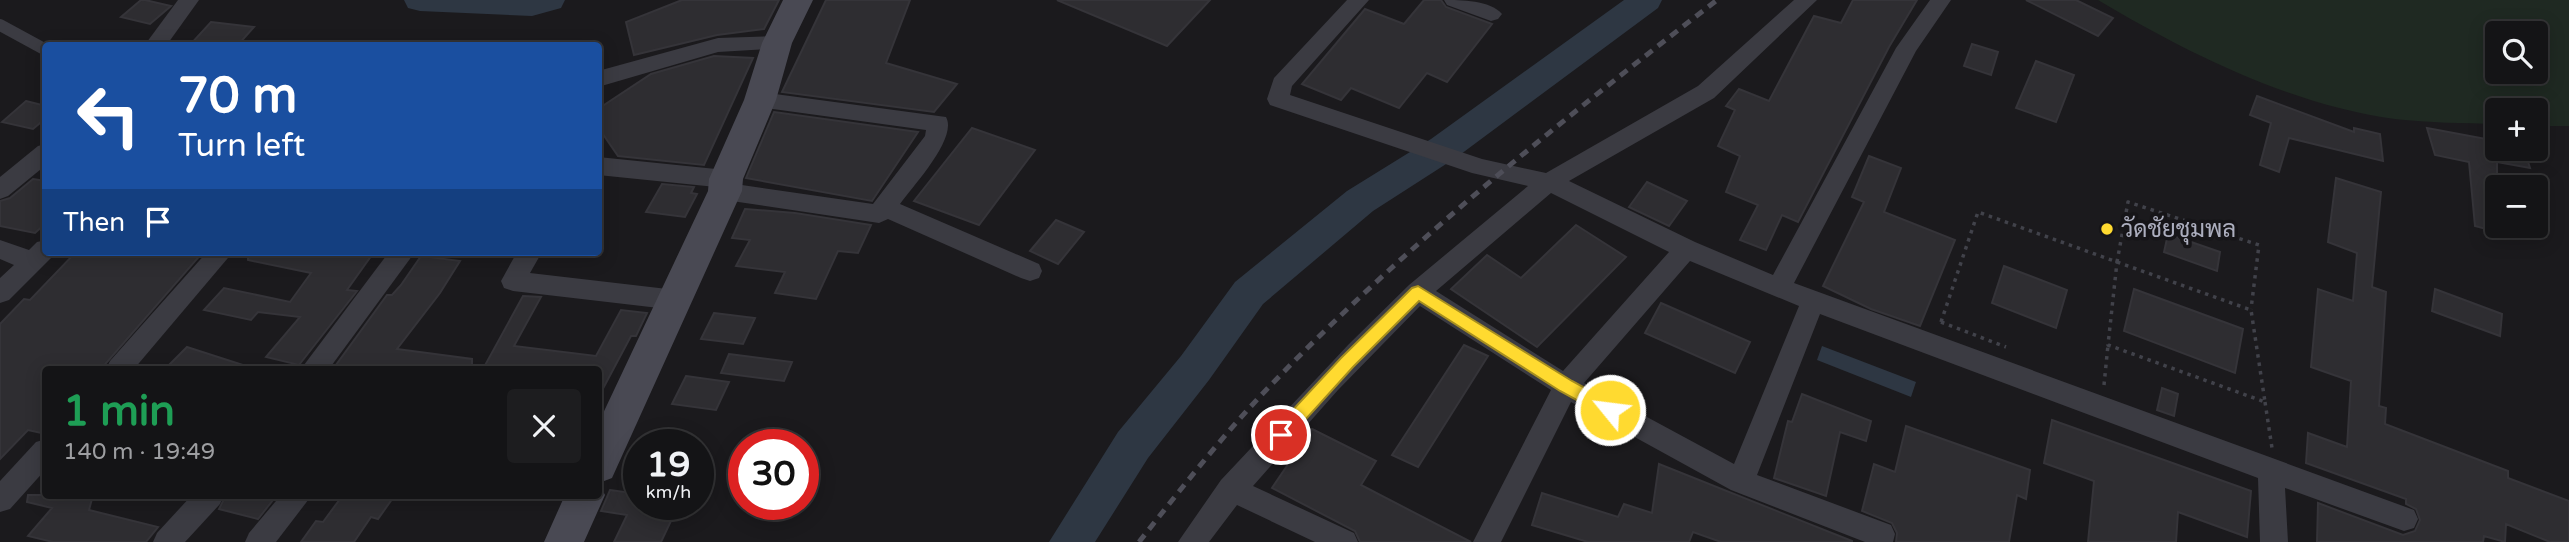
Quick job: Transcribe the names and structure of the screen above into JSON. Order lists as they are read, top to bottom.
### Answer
{
  "places": ["วัดชัยชุมพล"],
  "page": {
    "map_buttons": ["+", "−"],
    "turn": ["70 m", "Turn left"],
    "then": "Then",
    "heading": ["1 min", "140 m · 19:49"],
    "speed": "19 km/h",
    "limit": "30"
  }
}
